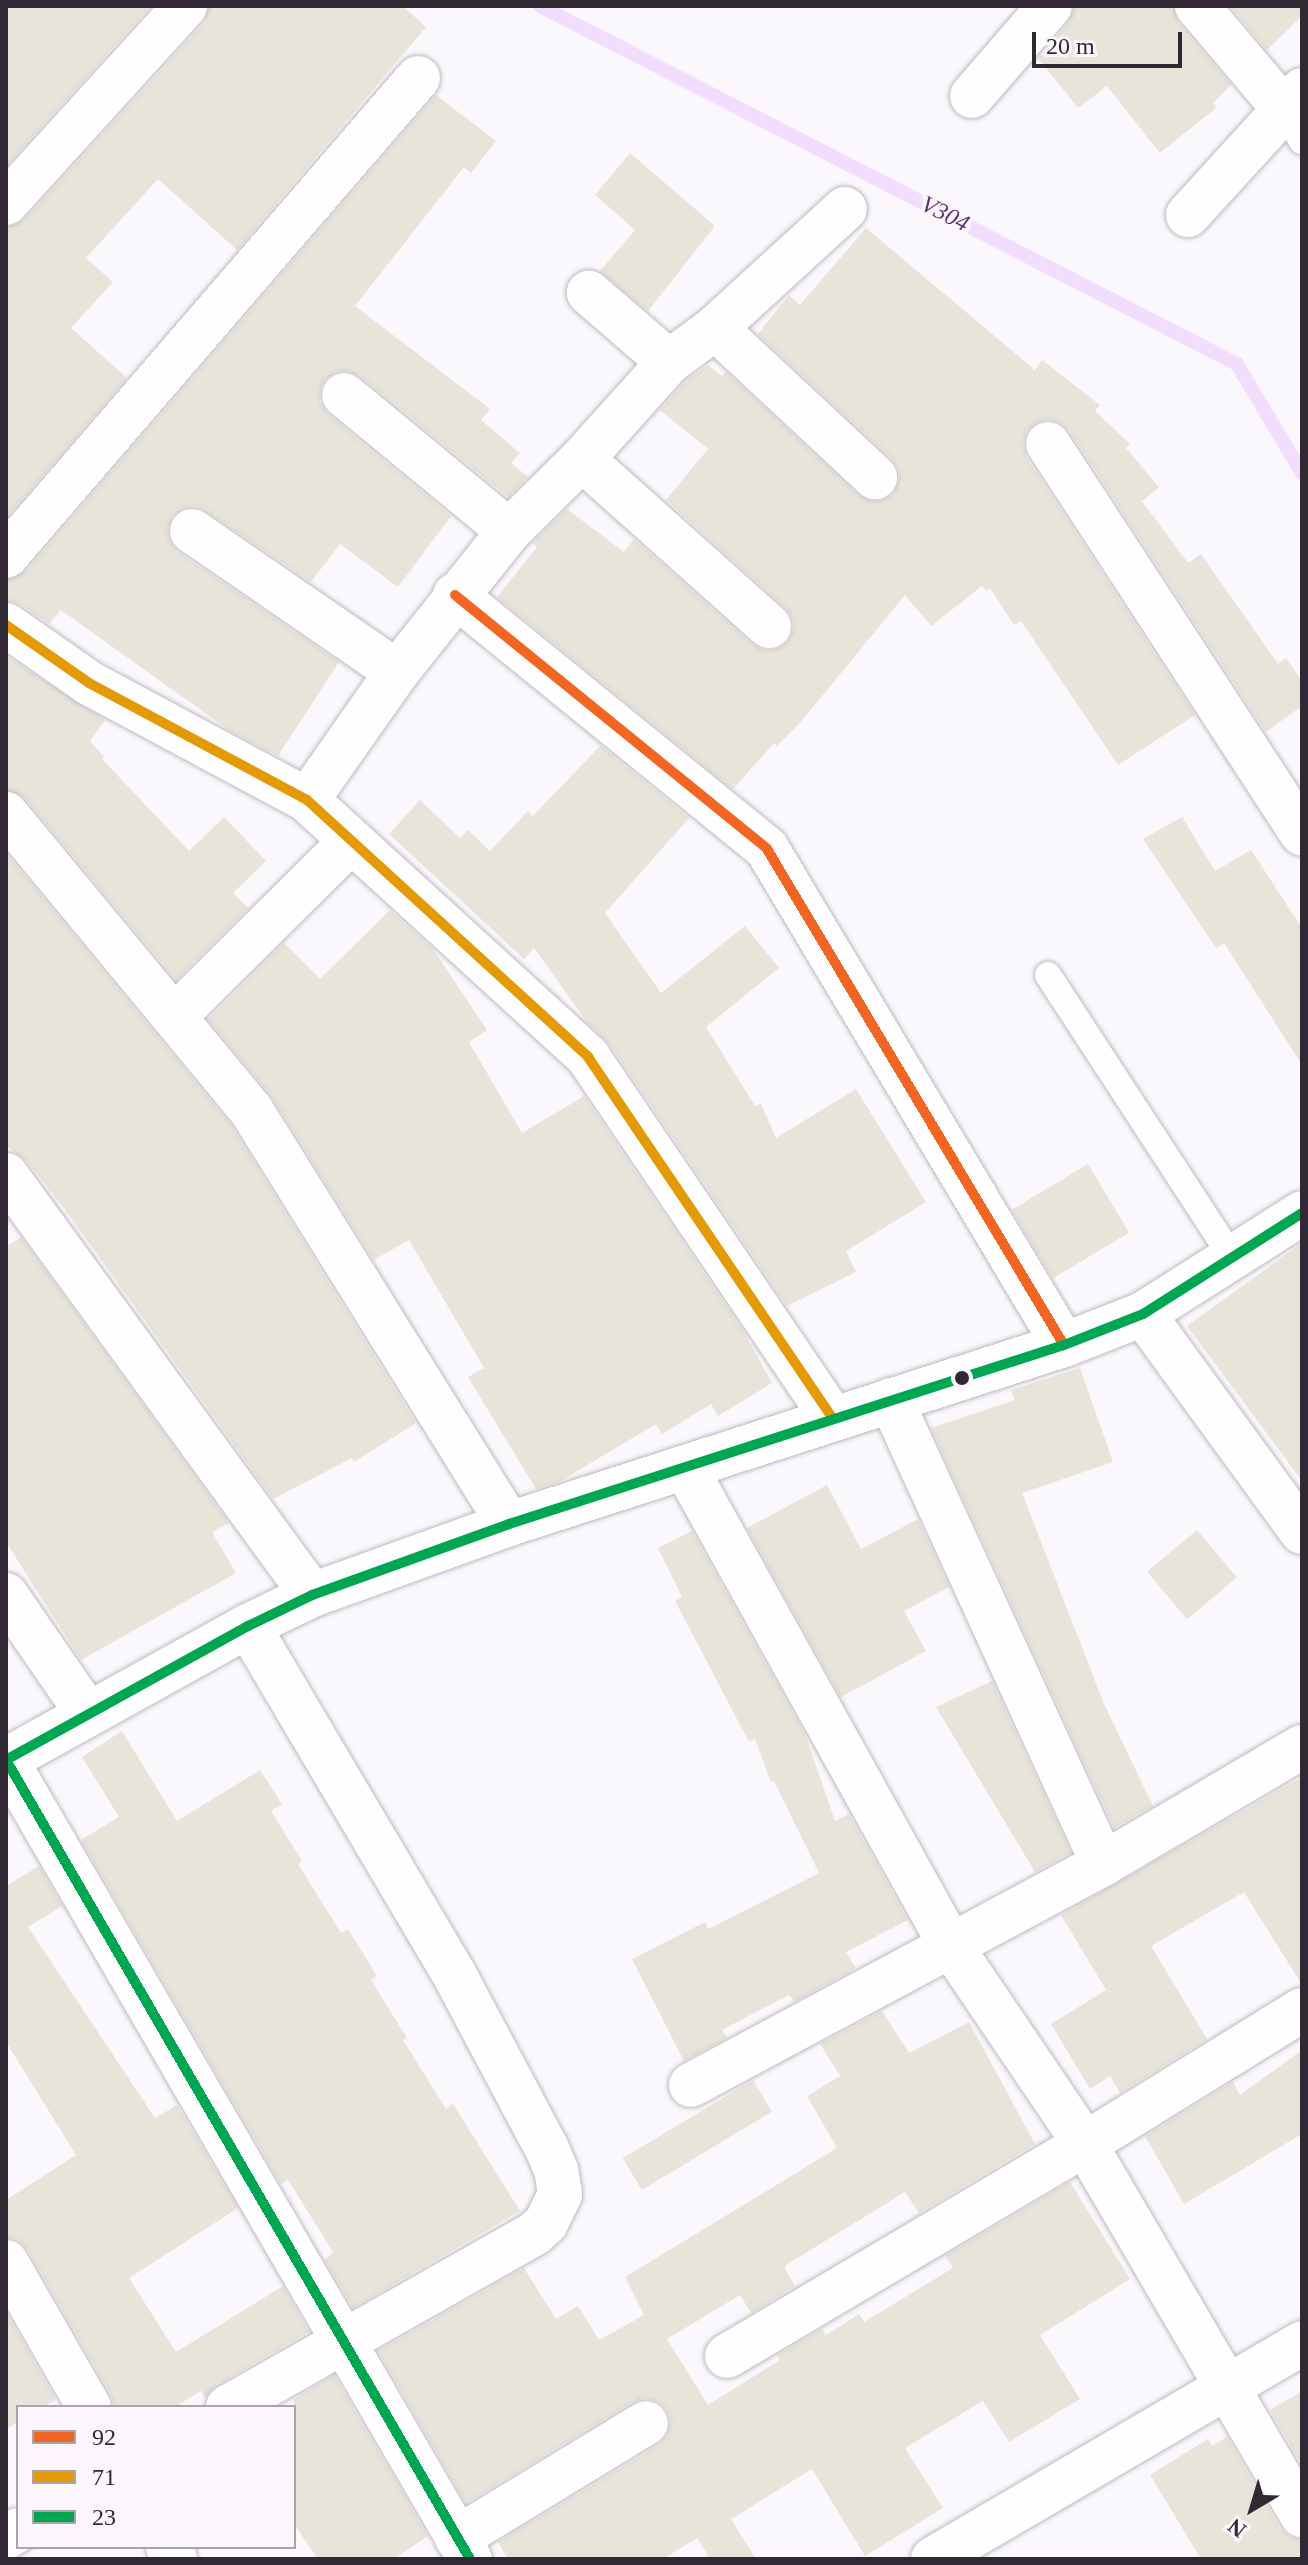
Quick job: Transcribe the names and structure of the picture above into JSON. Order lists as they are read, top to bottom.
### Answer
{
  "water": ["V304"],
  "lines": ["transit line 92", "transit line 71", "transit line 23"],
  "legend": ["92", "71", "23"],
  "scale_bar": "20 m",
  "north": "bottom left"
}
